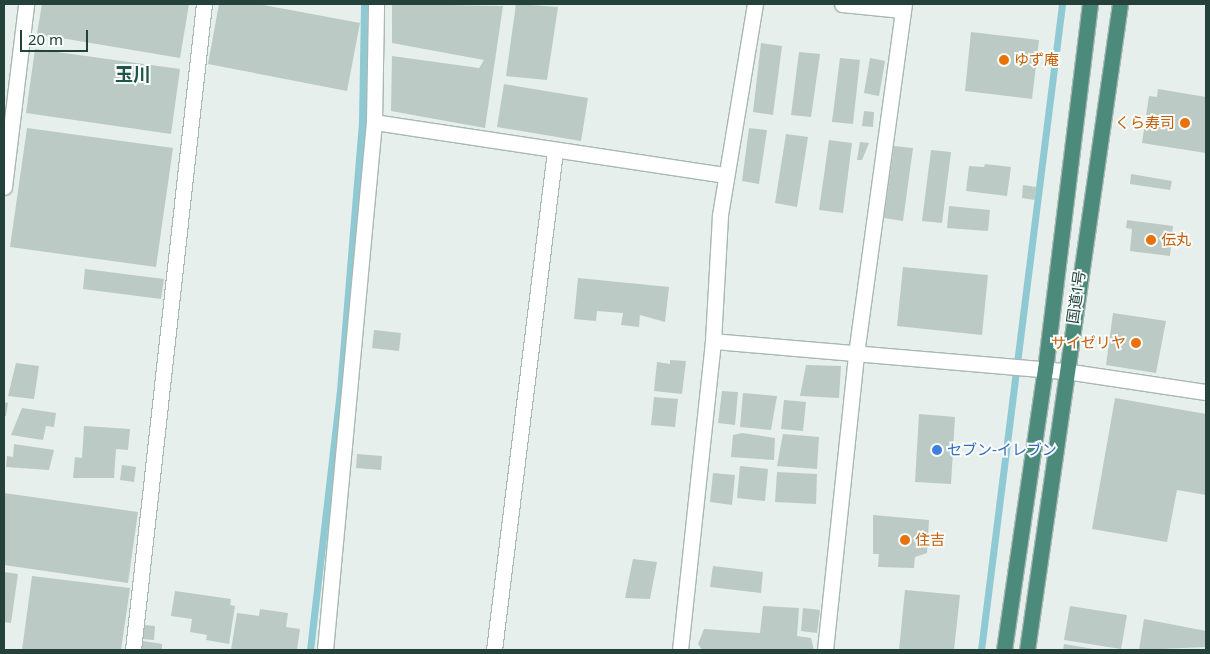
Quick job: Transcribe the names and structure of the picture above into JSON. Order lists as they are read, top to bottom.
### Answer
{
  "streets": {
    "highway": ["国道1号"]
  },
  "districts": ["玉川"],
  "places": [
    "ゆず庵",
    "くら寿司",
    "伝丸",
    "サイゼリヤ",
    "セブン-イレブン",
    "住吉"
  ],
  "scale_bar": "20 m"
}
